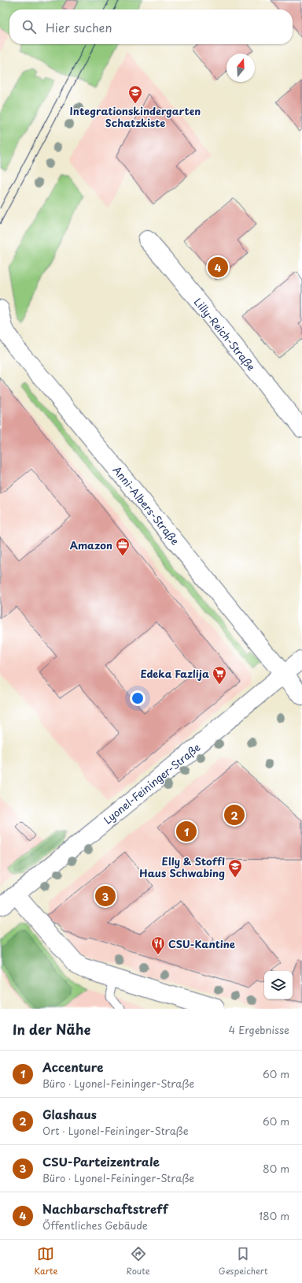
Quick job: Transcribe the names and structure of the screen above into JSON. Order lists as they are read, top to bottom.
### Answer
{
  "streets": {
    "street": ["Lilly-Reich-Straße", "Anni-Albers-Straße", "Lyonel-Feininger-Straße"]
  },
  "crossings": [
    ["Anni-Albers-Straße", "Lyonel-Feininger-Straße"]
  ],
  "places": {
    "school or university": ["Integrationskindergarten Schatzkiste", "Elly & Stoffl Haus Schwabing"],
    "office": ["Amazon"],
    "supermarket": ["Edeka Fazlija"],
    "restaurant": ["CSU-Kantine"]
  },
  "north": "top",
  "page": {
    "search": "Hier suchen",
    "pins": [
      "4",
      "2",
      "1",
      "3"
    ],
    "heading": ["In der Nähe", "4 Ergebnisse"],
    "list": [
      {
        "mark": "1",
        "name": "Accenture",
        "note": "Büro · Lyonel-Feininger-Straße",
        "value": "60 m"
      },
      {
        "mark": "2",
        "name": "Glashaus",
        "note": "Ort · Lyonel-Feininger-Straße",
        "value": "60 m"
      },
      {
        "mark": "3",
        "name": "CSU-Parteizentrale",
        "note": "Büro · Lyonel-Feininger-Straße",
        "value": "80 m"
      },
      {
        "mark": "4",
        "name": "Nachbarschaftstreff",
        "note": "Öffentliches Gebäude",
        "value": "180 m"
      }
    ],
    "nav": ["Karte", "Route", "Gespeichert"]
  }
}
